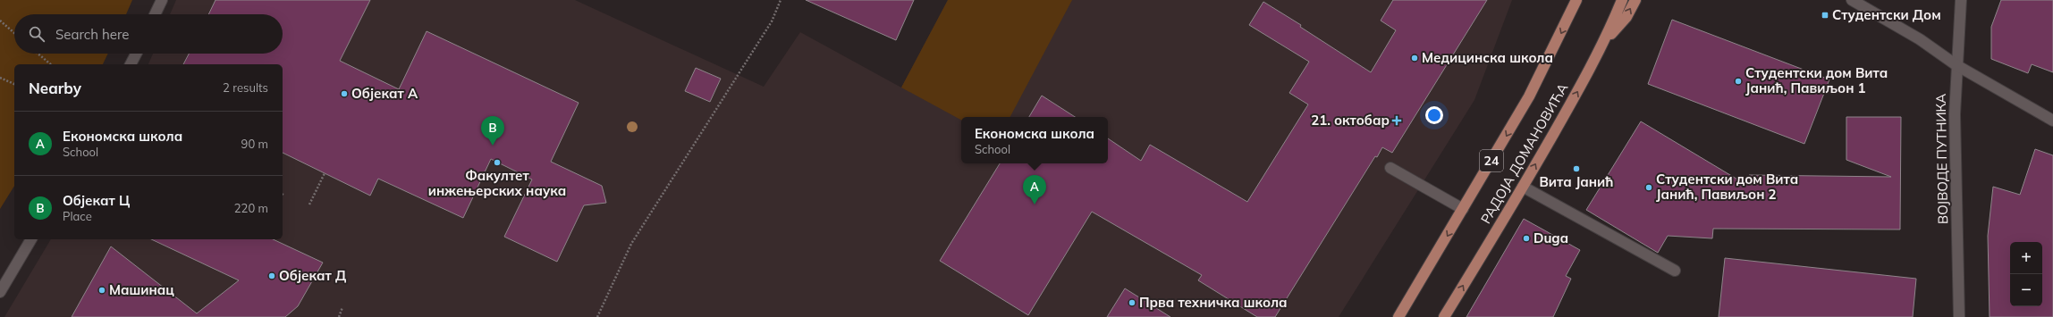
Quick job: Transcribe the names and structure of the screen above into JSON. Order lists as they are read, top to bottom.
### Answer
{
  "streets": {
    "main road": ["РАДОЈА ДОМАНОВИЋА", "24"],
    "street": ["ВОЈВОДЕ ПУТНИКА"]
  },
  "places": {
    "transit": ["Студентски Дом"],
    "other": [
      "Медицинска школа",
      "Студентски дом Вита Јанић, Павиљон 1",
      "Објекат А",
      "Факултет инжењерских наука",
      "Вита Јанић",
      "Студентски дом Вита Јанић, Павиљон 2",
      "Duga",
      "Објекат Д",
      "Машинац",
      "Прва техничка школа"
    ],
    "health": ["21. октобар"]
  },
  "page": {
    "search": "Search here",
    "heading": ["Nearby", "2 results"],
    "list": [
      {
        "mark": "A",
        "name": "Економска школа",
        "note": "School",
        "value": "90 m"
      },
      {
        "mark": "B",
        "name": "Објекат Ц",
        "note": "Place",
        "value": "220 m"
      }
    ],
    "pins": ["B", "A"],
    "popup": ["Економска школа", "School"],
    "map_buttons": ["+", "−"]
  }
}
